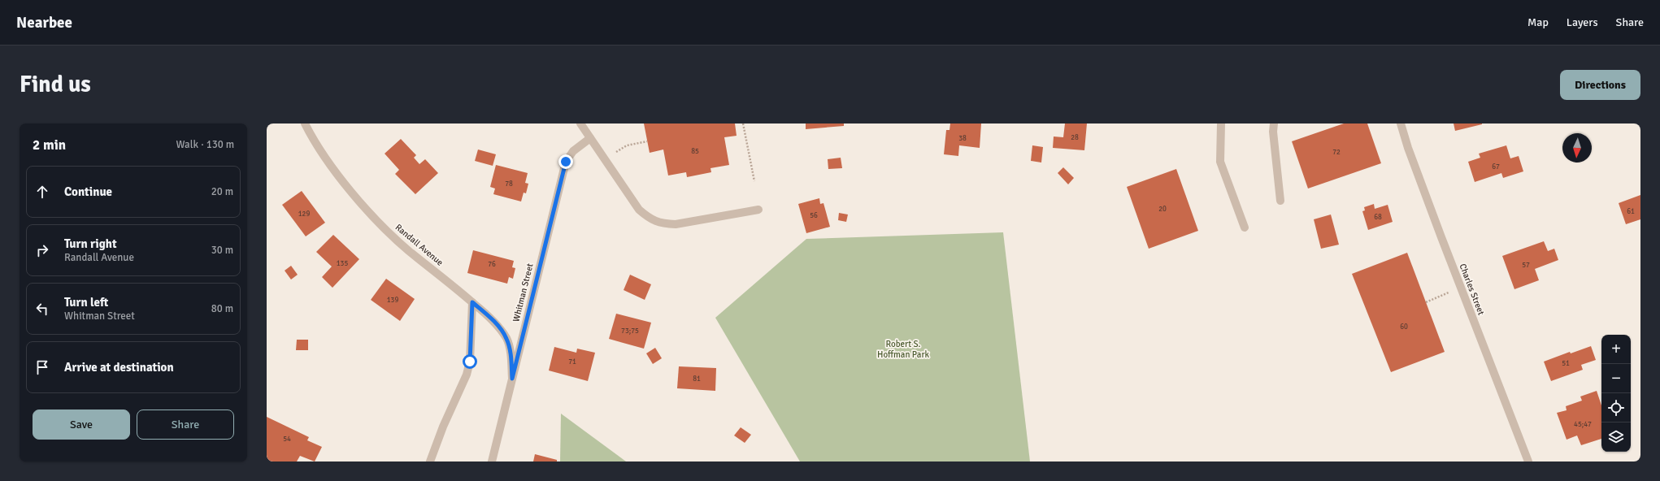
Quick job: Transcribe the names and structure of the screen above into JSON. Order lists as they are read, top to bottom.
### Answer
{
  "streets": {
    "street": ["Randall Avenue", "Charles Street", "Whitman Street"]
  },
  "crossings": [
    ["Randall Avenue", "Whitman Street"]
  ],
  "parks": ["Robert S. Hoffman Park"],
  "house_numbers": [
    "28",
    "38",
    "85",
    "72",
    "67",
    "78",
    "20",
    "61",
    "129",
    "56",
    "68",
    "135",
    "76",
    "57",
    "139",
    "60",
    "73;75",
    "71",
    "51",
    "81",
    "45;47",
    "54"
  ],
  "north": "bottom",
  "page": {
    "header": "Nearbee",
    "nav": ["Map", "Layers", "Share"],
    "buttons": [
      "Directions",
      ["Save", "Share"]
    ],
    "title": "Find us",
    "heading": ["2 min", "Walk · 130 m"],
    "list": [
      ["Continue", "20 m"],
      ["Turn right", "Randall Avenue", "30 m"],
      ["Turn left", "Whitman Street", "80 m"],
      "Arrive at destination"
    ],
    "map_buttons": ["+", "−"]
  }
}
